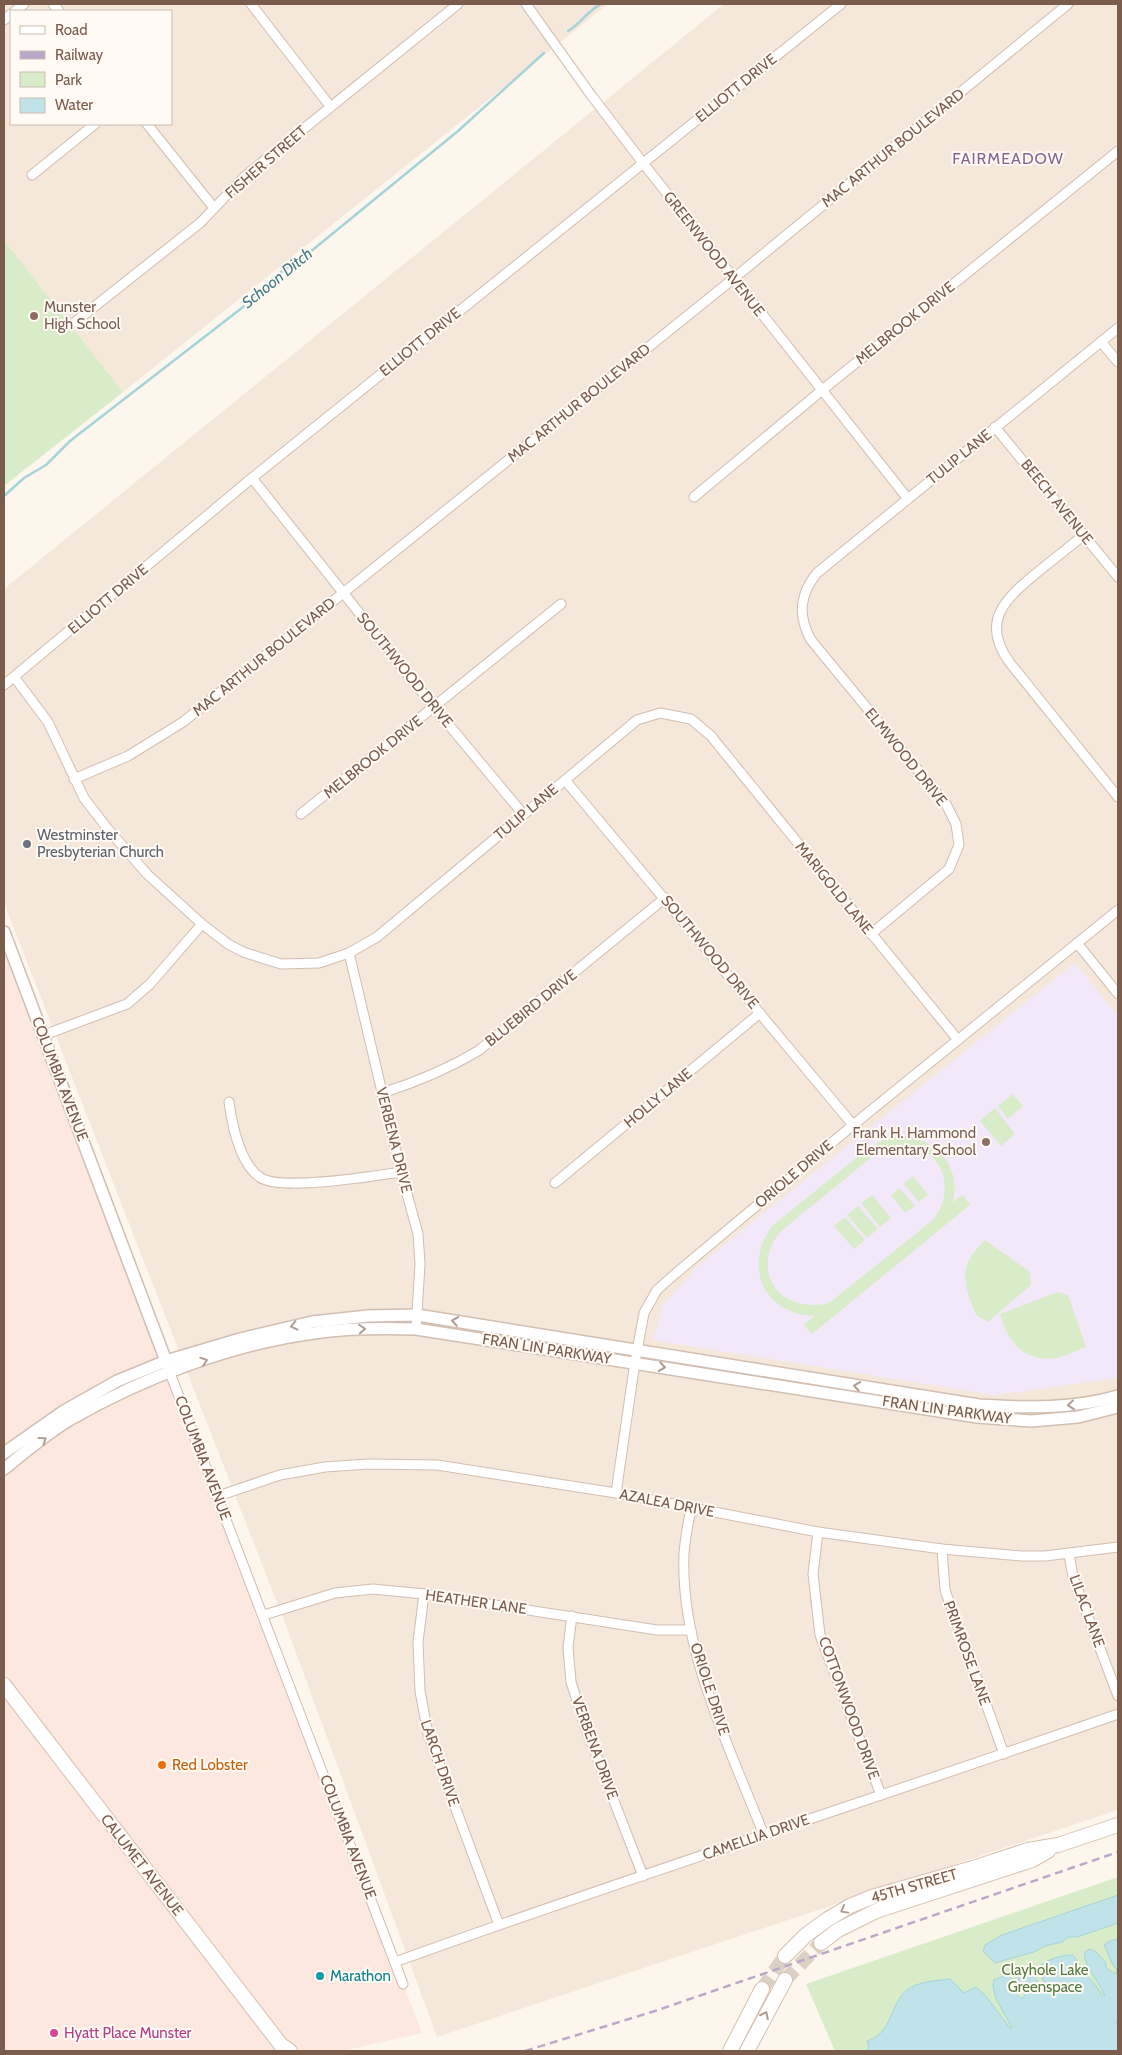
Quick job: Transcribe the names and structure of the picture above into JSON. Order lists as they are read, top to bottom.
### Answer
{
  "streets": {
    "main road": ["CALUMET AVENUE", "45TH STREET"],
    "street": [
      "ELLIOTT DRIVE",
      "MAC ARTHUR BOULEVARD",
      "FISHER STREET",
      "GREENWOOD AVENUE",
      "MELBROOK DRIVE",
      "TULIP LANE",
      "BEECH AVENUE",
      "SOUTHWOOD DRIVE",
      "ELMWOOD DRIVE",
      "MARIGOLD LANE",
      "BLUEBIRD DRIVE",
      "COLUMBIA AVENUE",
      "HOLLY LANE",
      "VERBENA DRIVE",
      "ORIOLE DRIVE",
      "FRAN LIN PARKWAY",
      "AZALEA DRIVE",
      "HEATHER LANE",
      "LILAC LANE",
      "PRIMROSE LANE",
      "COTTONWOOD DRIVE",
      "LARCH DRIVE",
      "CAMELLIA DRIVE"
    ]
  },
  "crossings": [
    ["ELLIOTT DRIVE", "GREENWOOD AVENUE"],
    ["ELLIOTT DRIVE", "TULIP LANE"],
    ["ELLIOTT DRIVE", "SOUTHWOOD DRIVE"],
    ["MAC ARTHUR BOULEVARD", "GREENWOOD AVENUE"],
    ["MAC ARTHUR BOULEVARD", "TULIP LANE"],
    ["MAC ARTHUR BOULEVARD", "SOUTHWOOD DRIVE"],
    ["GREENWOOD AVENUE", "MELBROOK DRIVE"],
    ["GREENWOOD AVENUE", "TULIP LANE"],
    ["MELBROOK DRIVE", "SOUTHWOOD DRIVE"],
    ["TULIP LANE", "BEECH AVENUE"],
    ["TULIP LANE", "SOUTHWOOD DRIVE"],
    ["TULIP LANE", "ELMWOOD DRIVE"],
    ["TULIP LANE", "MARIGOLD LANE"],
    ["TULIP LANE", "VERBENA DRIVE"],
    ["SOUTHWOOD DRIVE", "BLUEBIRD DRIVE"],
    ["SOUTHWOOD DRIVE", "HOLLY LANE"],
    ["SOUTHWOOD DRIVE", "ORIOLE DRIVE"],
    ["ELMWOOD DRIVE", "MARIGOLD LANE"],
    ["MARIGOLD LANE", "ORIOLE DRIVE"],
    ["BLUEBIRD DRIVE", "VERBENA DRIVE"],
    ["COLUMBIA AVENUE", "FRAN LIN PARKWAY"],
    ["COLUMBIA AVENUE", "AZALEA DRIVE"],
    ["COLUMBIA AVENUE", "HEATHER LANE"],
    ["COLUMBIA AVENUE", "CAMELLIA DRIVE"],
    ["VERBENA DRIVE", "FRAN LIN PARKWAY"],
    ["VERBENA DRIVE", "HEATHER LANE"],
    ["VERBENA DRIVE", "CAMELLIA DRIVE"],
    ["ORIOLE DRIVE", "FRAN LIN PARKWAY"],
    ["ORIOLE DRIVE", "AZALEA DRIVE"],
    ["ORIOLE DRIVE", "HEATHER LANE"],
    ["ORIOLE DRIVE", "CAMELLIA DRIVE"],
    ["AZALEA DRIVE", "LILAC LANE"],
    ["AZALEA DRIVE", "PRIMROSE LANE"],
    ["AZALEA DRIVE", "COTTONWOOD DRIVE"],
    ["HEATHER LANE", "LARCH DRIVE"],
    ["PRIMROSE LANE", "CAMELLIA DRIVE"],
    ["COTTONWOOD DRIVE", "CAMELLIA DRIVE"],
    ["LARCH DRIVE", "CAMELLIA DRIVE"]
  ],
  "districts": ["FAIRMEADOW"],
  "water": ["Schoon Ditch"],
  "parks": ["Clayhole Lake Greenspace"],
  "places": [
    "Munster High School",
    "Westminster Presbyterian Church",
    "Frank H. Hammond Elementary School",
    "Red Lobster",
    "Marathon",
    "Hyatt Place Munster"
  ],
  "legend": [
    "Road",
    "Railway",
    "Park",
    "Water"
  ]
}
